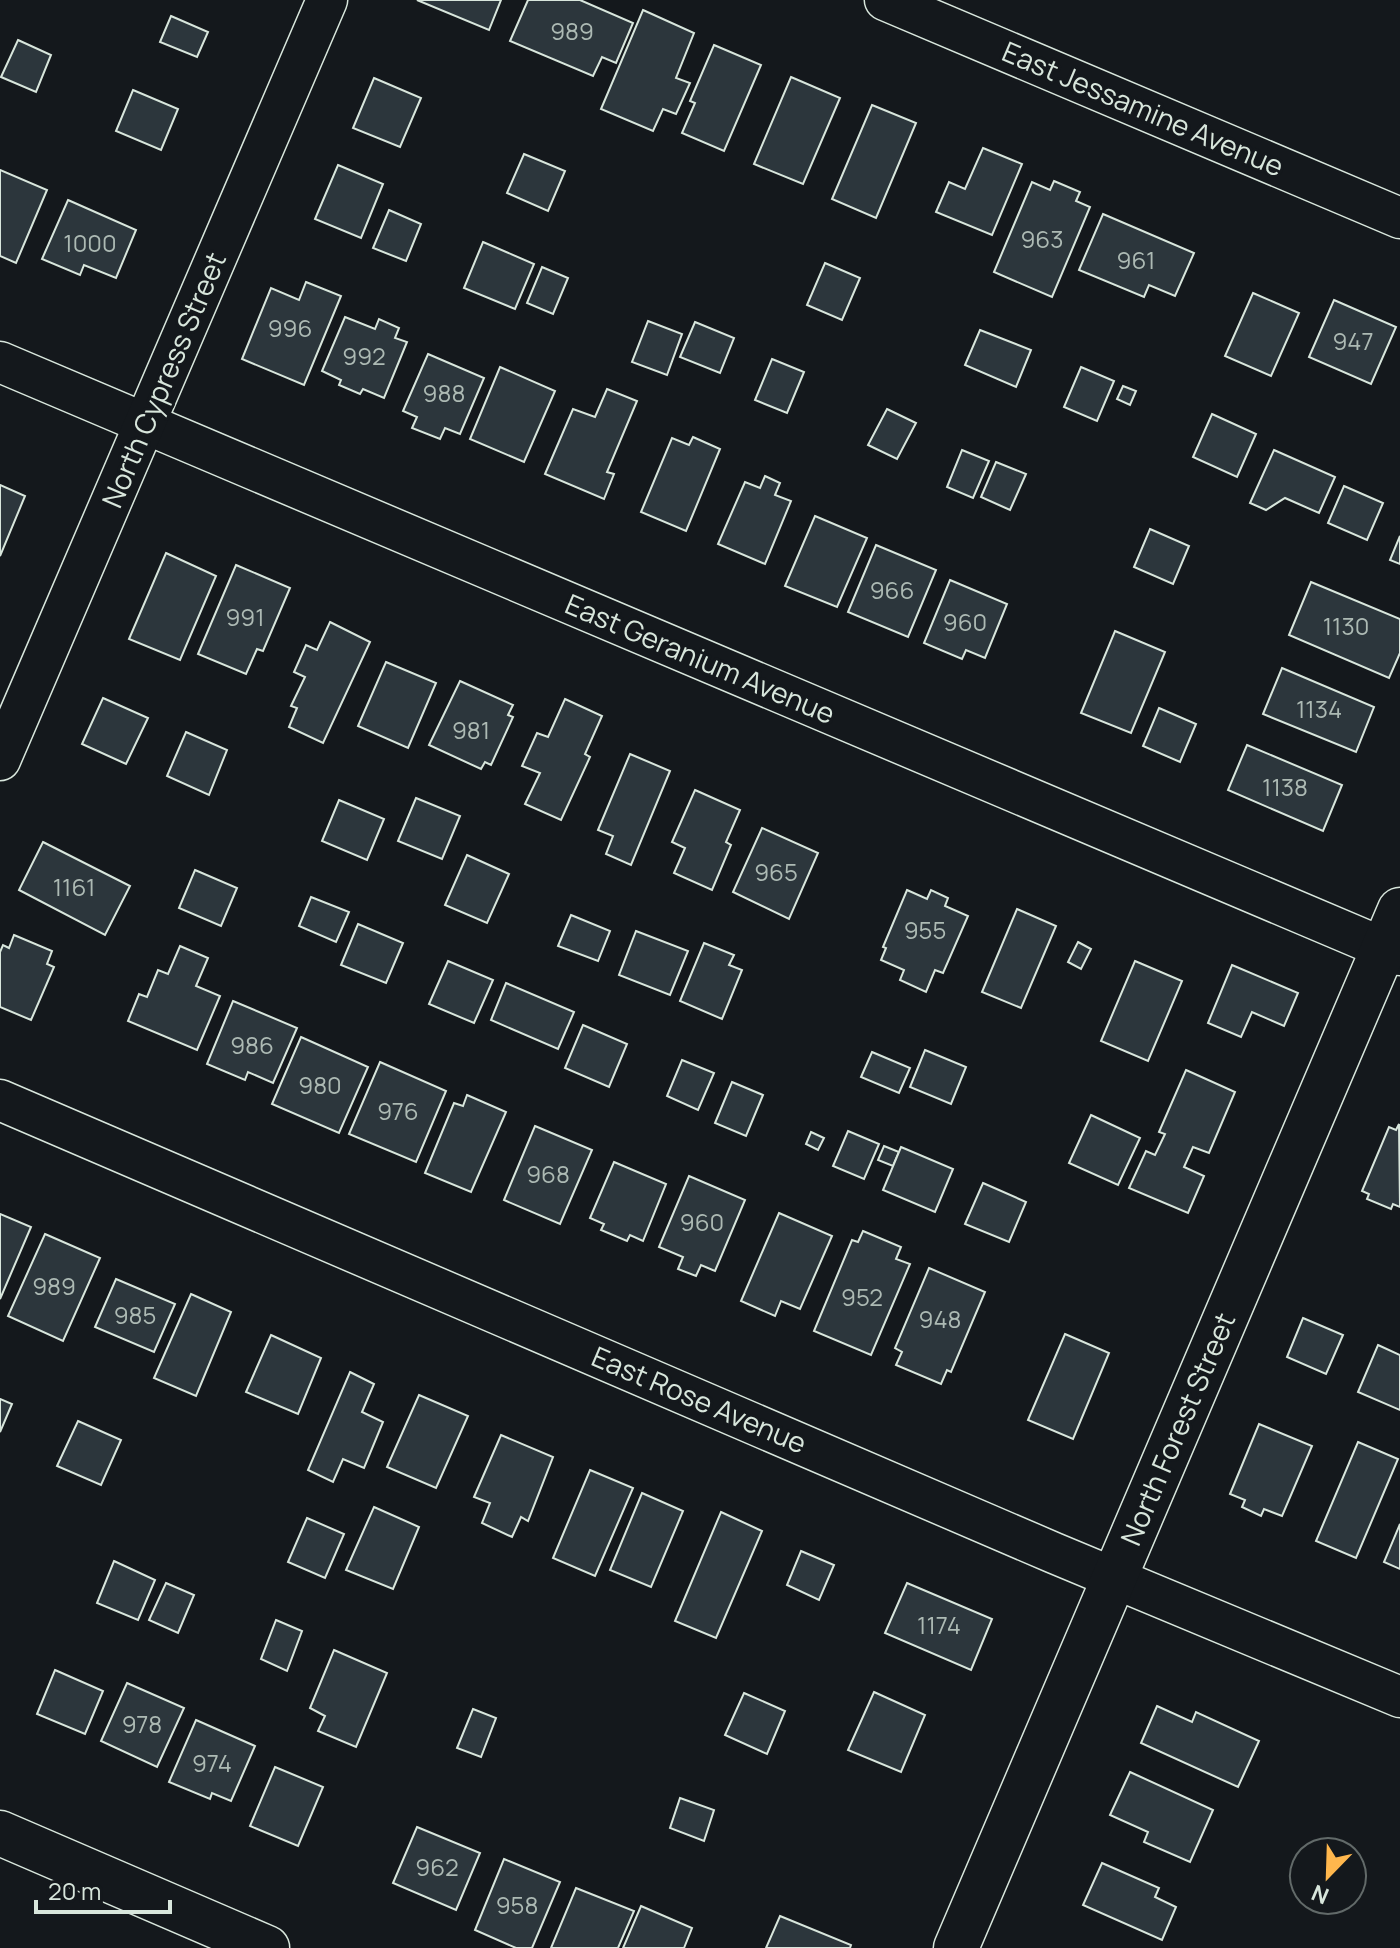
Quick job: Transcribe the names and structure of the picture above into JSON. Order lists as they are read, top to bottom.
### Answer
{
  "streets": {
    "street": [
      "East Jessamine Avenue",
      "North Cypress Street",
      "East Geranium Avenue",
      "East Rose Avenue",
      "North Forest Street"
    ]
  },
  "crossings": [
    ["North Cypress Street", "East Geranium Avenue"],
    ["East Geranium Avenue", "North Forest Street"],
    ["East Rose Avenue", "North Forest Street"]
  ],
  "house_numbers": [
    "989",
    "963",
    "1000",
    "961",
    "996",
    "947",
    "992",
    "988",
    "966",
    "991",
    "960",
    "1130",
    "1134",
    "981",
    "1138",
    "965",
    "1161",
    "955",
    "986",
    "980",
    "976",
    "968",
    "960",
    "989",
    "952",
    "985",
    "948",
    "1174",
    "978",
    "974",
    "962",
    "958"
  ],
  "scale_bar": "20 m",
  "north": "bottom left"
}
